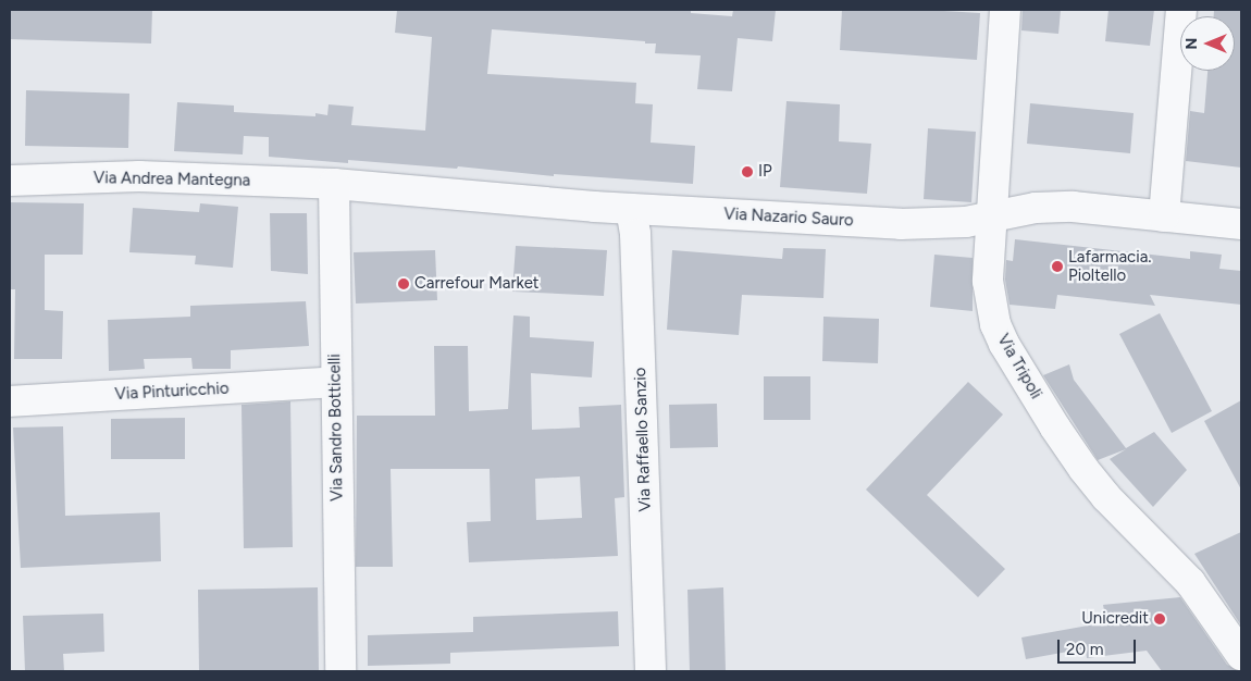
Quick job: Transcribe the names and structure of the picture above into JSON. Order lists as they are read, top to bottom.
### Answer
{
  "streets": {
    "street": [
      "Via Andrea Mantegna",
      "Via Nazario Sauro",
      "Via Tripoli",
      "Via Pinturicchio",
      "Via Sandro Botticelli",
      "Via Raffaello Sanzio"
    ]
  },
  "crossings": [
    ["Via Andrea Mantegna", "Via Nazario Sauro"],
    ["Via Andrea Mantegna", "Via Sandro Botticelli"],
    ["Via Nazario Sauro", "Via Tripoli"],
    ["Via Nazario Sauro", "Via Sandro Botticelli"],
    ["Via Nazario Sauro", "Via Raffaello Sanzio"],
    ["Via Pinturicchio", "Via Sandro Botticelli"]
  ],
  "places": [
    "IP",
    "Lafarmacia. Pioltello",
    "Carrefour Market",
    "Unicredit"
  ],
  "scale_bar": "20 m",
  "north": "left"
}
